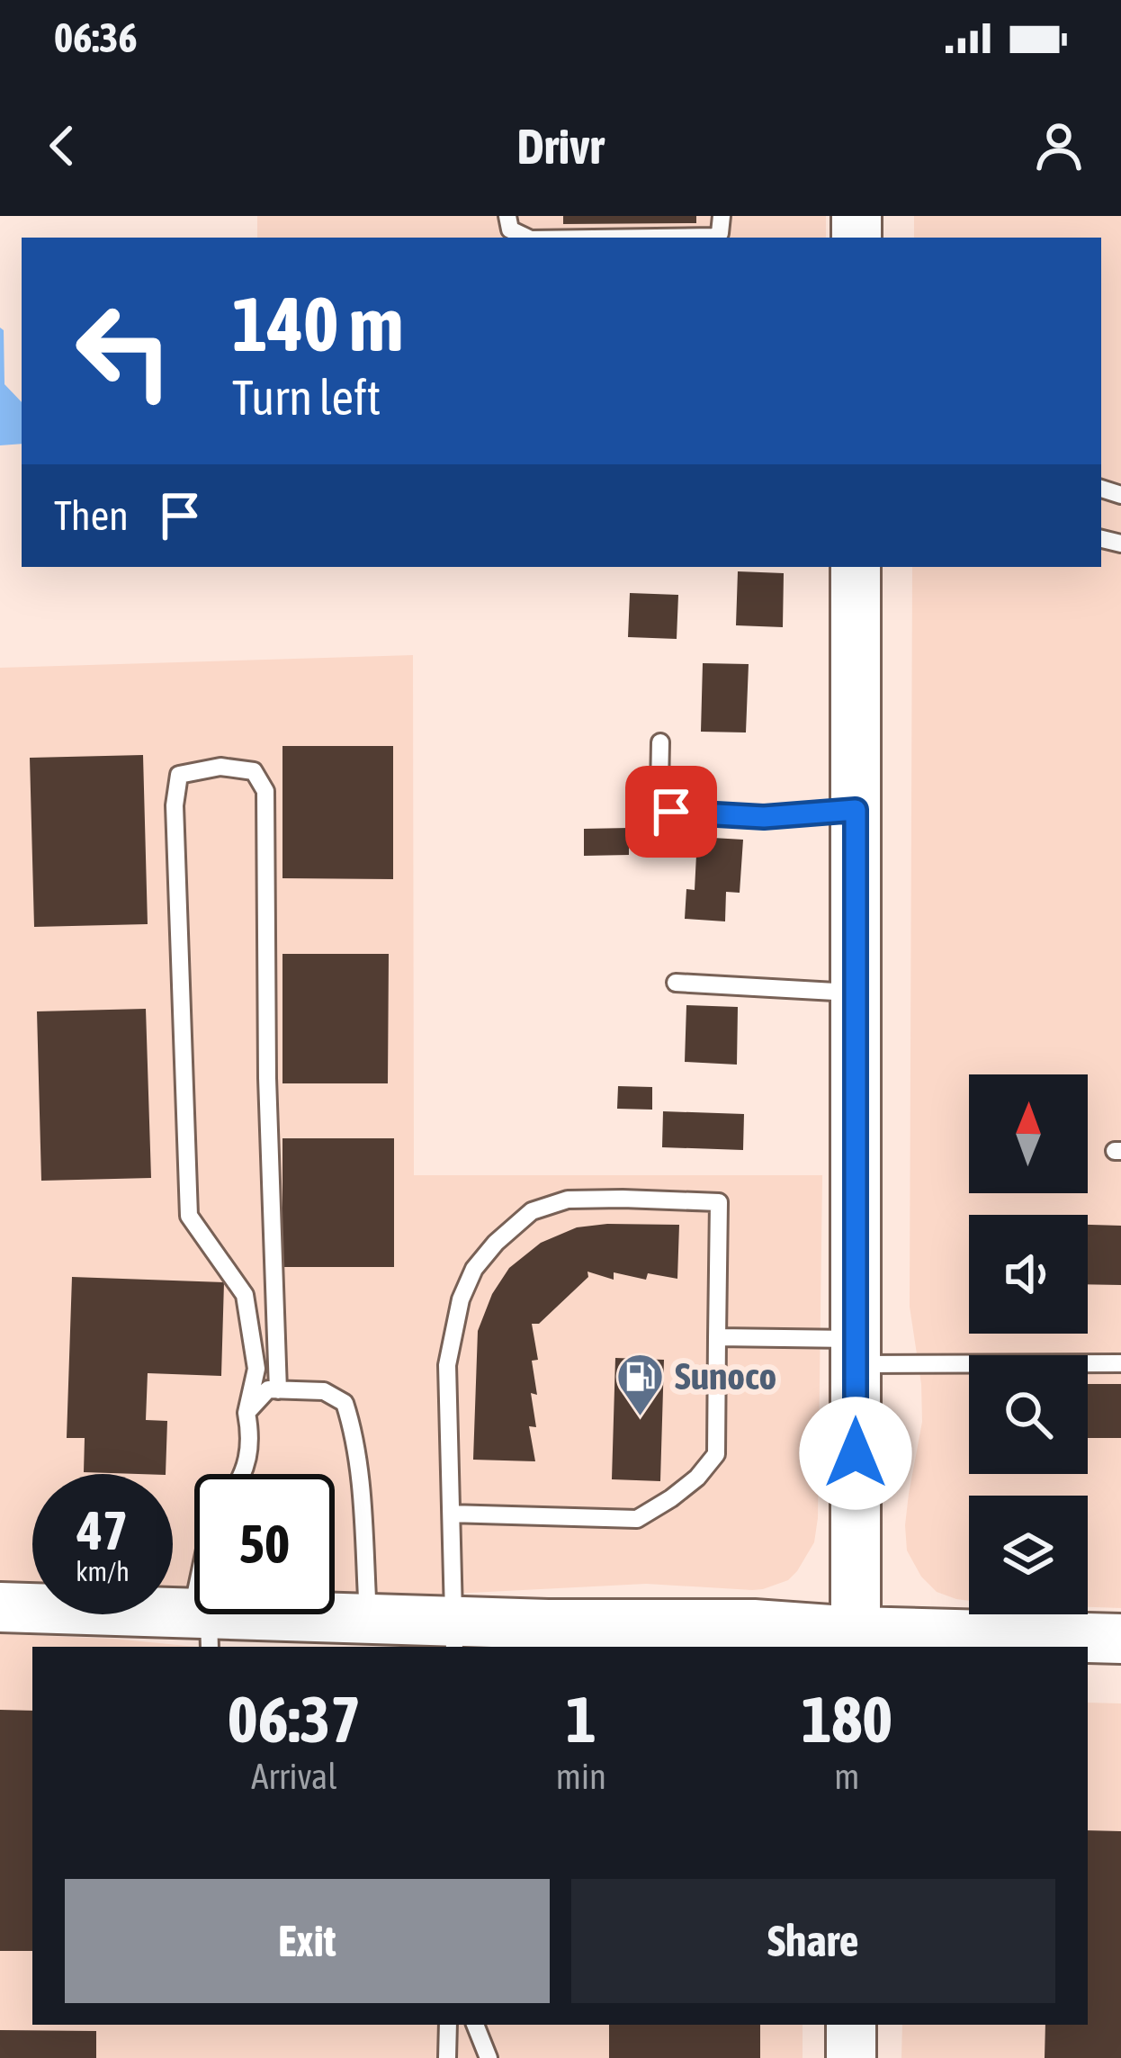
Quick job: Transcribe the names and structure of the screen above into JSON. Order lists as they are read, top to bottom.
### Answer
{
  "places": {
    "fuel station": ["Sunoco"]
  },
  "north": "top",
  "page": {
    "status": "06:36",
    "header": "Drivr",
    "turn": ["140 m", "Turn left"],
    "then": "Then",
    "speed": "47 km/h",
    "limit": "50",
    "eta": [
      "06:37",
      "Arrival",
      "1",
      "min",
      "180",
      "m"
    ],
    "buttons": ["Exit", "Share"]
  }
}
